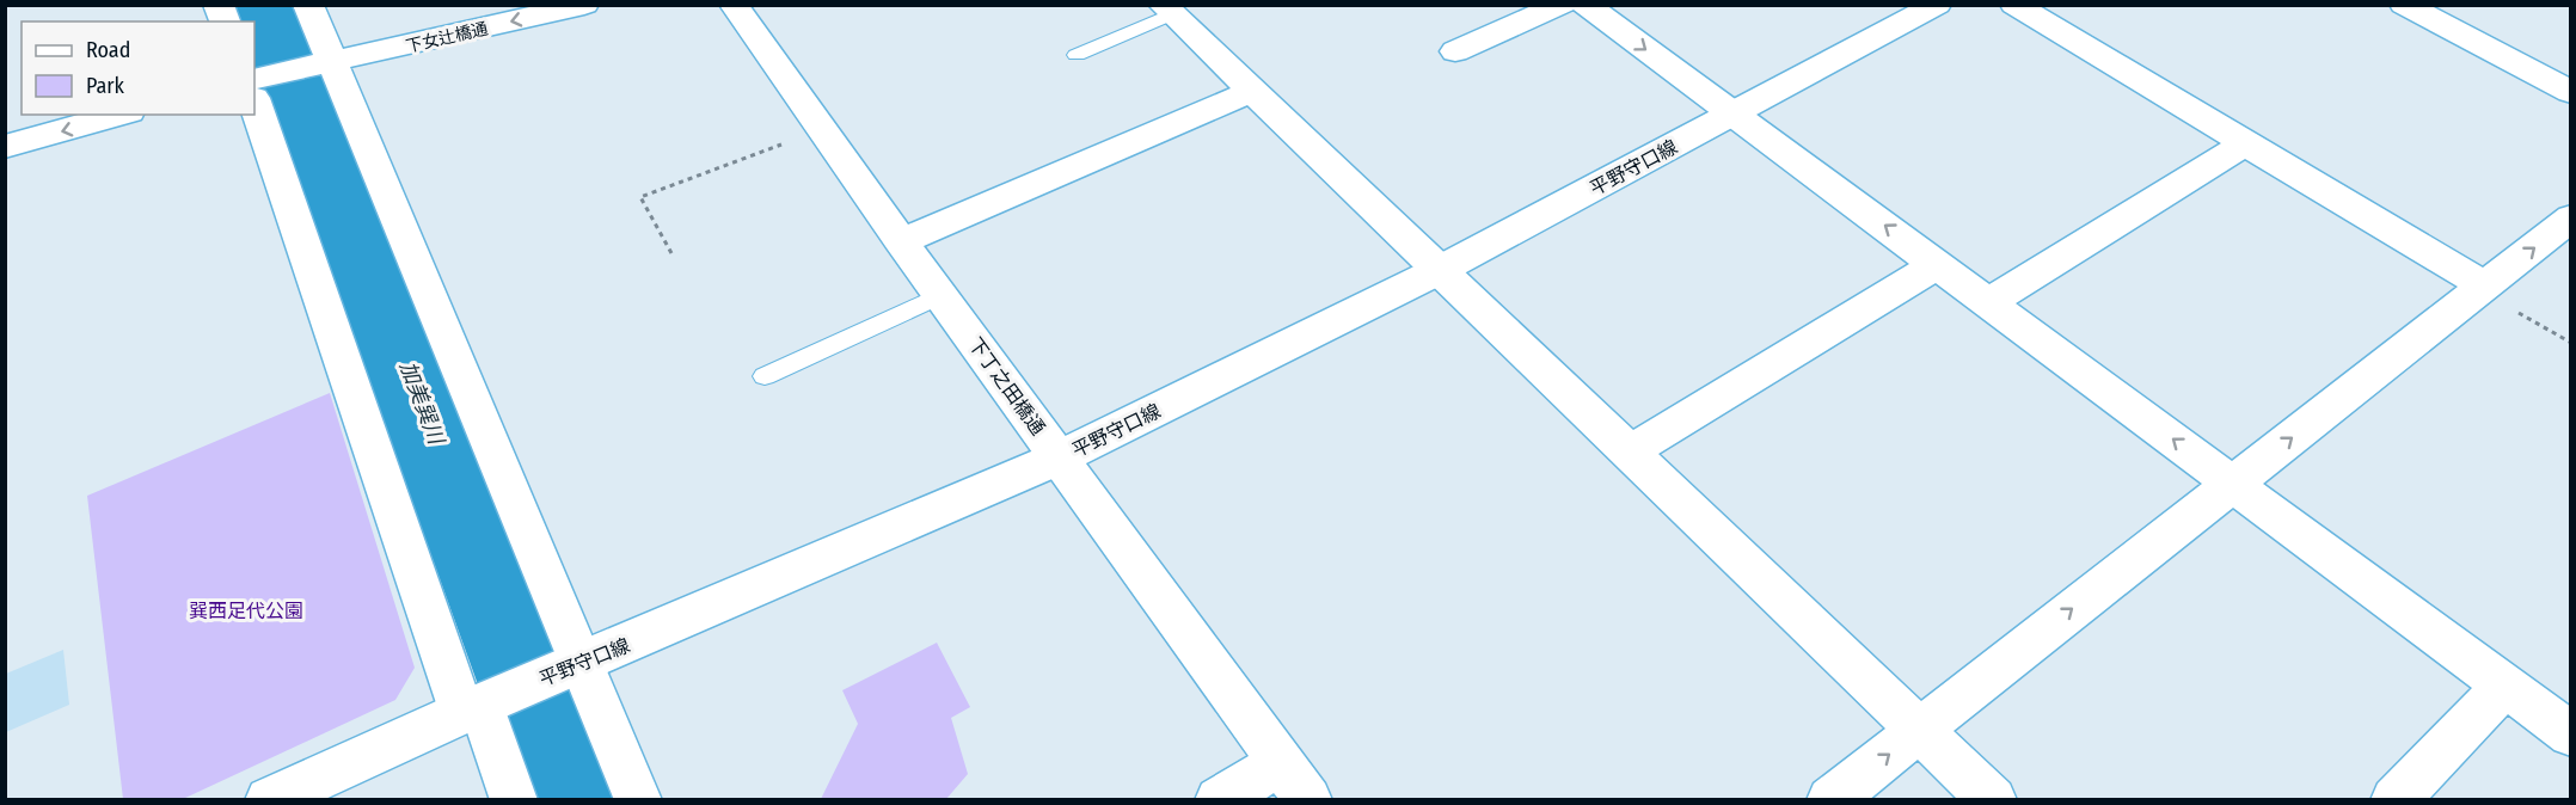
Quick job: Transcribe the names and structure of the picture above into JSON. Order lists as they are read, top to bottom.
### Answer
{
  "streets": {
    "street": ["下女辻橋通", "平野守口線", "下丁之田橋通"]
  },
  "crossings": [
    ["平野守口線", "下丁之田橋通"]
  ],
  "one_way": ["下女辻橋通"],
  "water": ["加美巽川"],
  "parks": ["巽西足代公園"],
  "legend": ["Road", "Park"]
}
